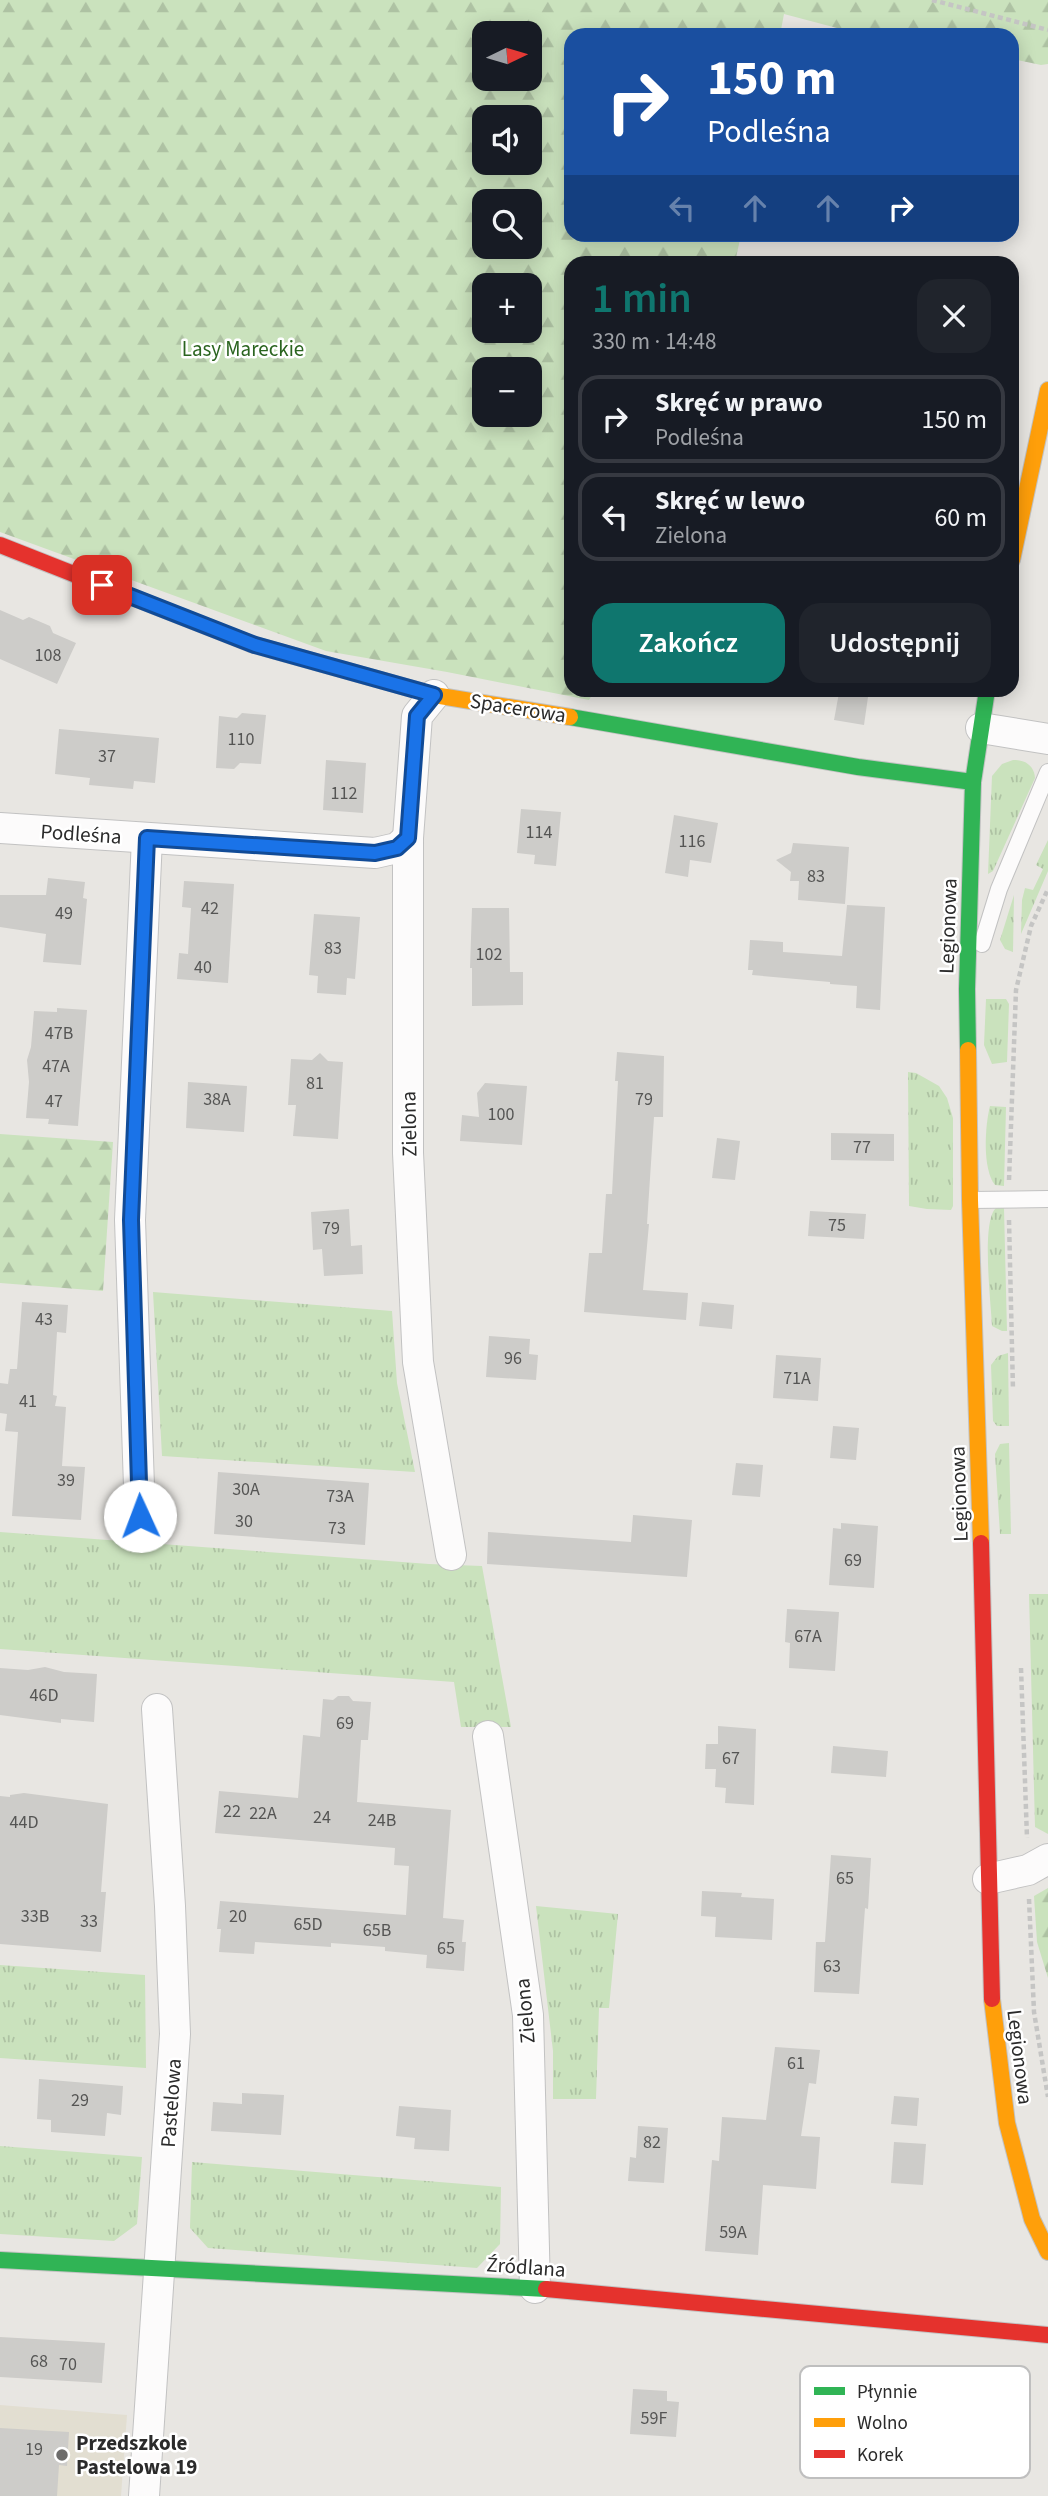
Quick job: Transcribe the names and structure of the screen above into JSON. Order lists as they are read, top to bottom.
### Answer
{
  "streets": {
    "street": [
      "Spacerowa",
      "Podleśna",
      "Legionowa",
      "Zielona",
      "Pastelowa",
      "Źródlana"
    ]
  },
  "crossings": [
    ["Spacerowa", "Legionowa"],
    ["Spacerowa", "Zielona"],
    ["Podleśna", "Zielona"],
    ["Zielona", "Źródlana"],
    ["Pastelowa", "Źródlana"]
  ],
  "parks": ["Lasy Mareckie"],
  "places": ["Przedszkole Pastelowa 19"],
  "house_numbers": [
    "108",
    "110",
    "37",
    "112",
    "114",
    "116",
    "83",
    "42",
    "49",
    "83",
    "102",
    "40",
    "47B",
    "47A",
    "81",
    "38A",
    "79",
    "47",
    "100",
    "77",
    "75",
    "79",
    "43",
    "96",
    "71A",
    "41",
    "39",
    "30A",
    "73A",
    "30",
    "73",
    "69",
    "67A",
    "46D",
    "69",
    "67",
    "22",
    "22A",
    "24",
    "24B",
    "44D",
    "65",
    "33B",
    "20",
    "33",
    "65D",
    "65B",
    "65",
    "63",
    "61",
    "29",
    "82",
    "59A",
    "68",
    "70",
    "59F",
    "19"
  ],
  "legend": ["Płynnie", "Wolno", "Korek"],
  "north": "right",
  "page": {
    "map_buttons": ["+", "−"],
    "turn": ["150 m", "Podleśna"],
    "heading": ["1 min", "330 m · 14:48"],
    "list": [
      {
        "name": "Skręć w prawo",
        "note": "Podleśna",
        "value": "150 m"
      },
      {
        "name": "Skręć w lewo",
        "note": "Zielona",
        "value": "60 m"
      }
    ],
    "buttons": ["Zakończ", "Udostępnij"]
  }
}
